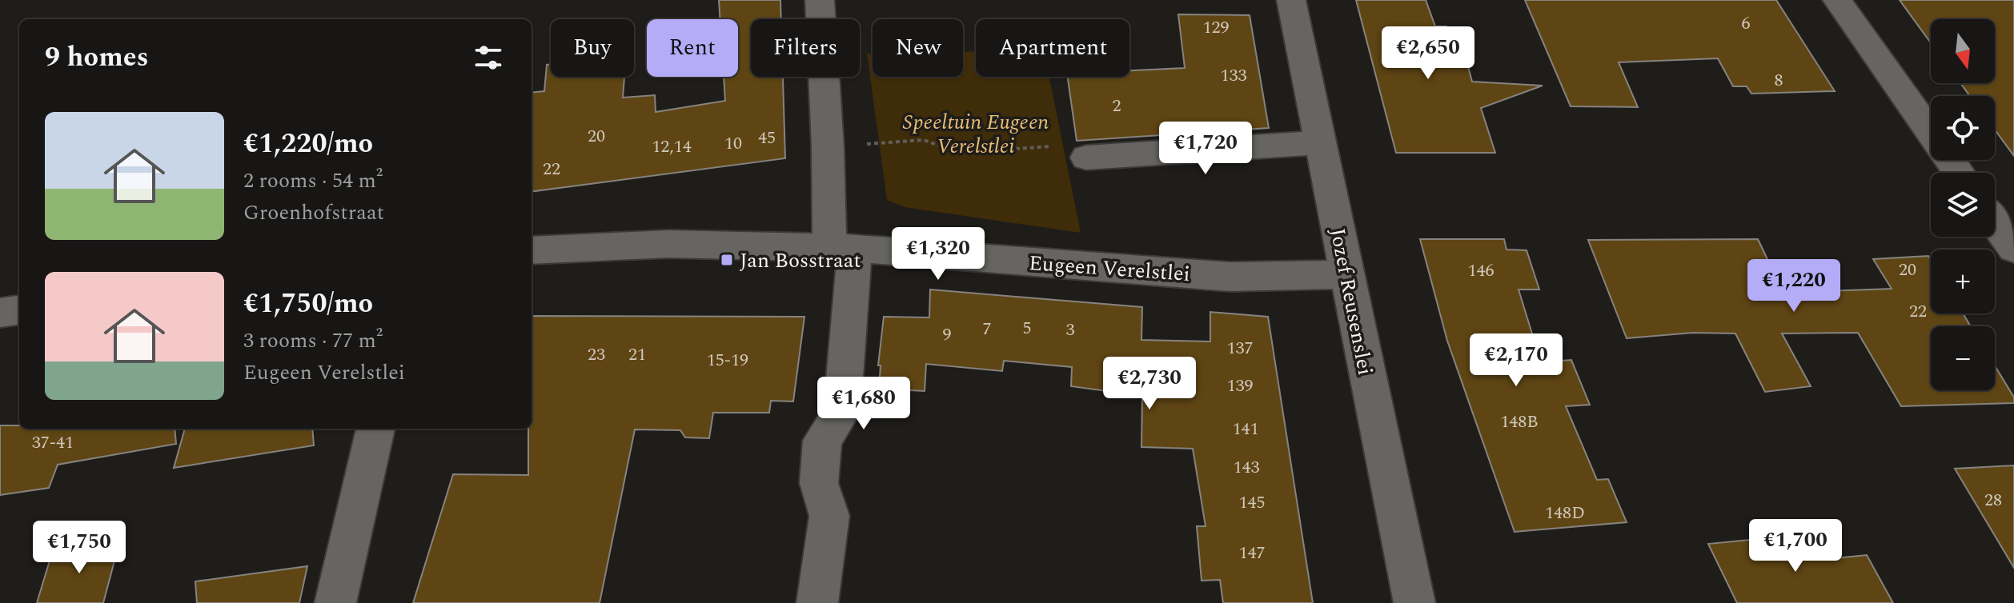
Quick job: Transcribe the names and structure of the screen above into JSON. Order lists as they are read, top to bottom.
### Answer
{
  "streets": {
    "street": ["Eugeen Verelstlei", "Jozef Reusenslei"]
  },
  "crossings": [
    ["Eugeen Verelstlei", "Jozef Reusenslei"]
  ],
  "parks": ["Speeltuin Eugeen Verelstlei"],
  "places": {
    "transit": ["Jan Bosstraat"]
  },
  "house_numbers": [
    "6",
    "129",
    "133",
    "8",
    "2",
    "20",
    "45",
    "10",
    "12,14",
    "22",
    "20",
    "146",
    "22",
    "5",
    "7",
    "3",
    "9",
    "137",
    "23",
    "21",
    "15-19",
    "139",
    "148B",
    "141",
    "37-41",
    "143",
    "28",
    "145",
    "148D",
    "147"
  ],
  "north": "bottom",
  "page": {
    "map_buttons": ["+", "−"],
    "chip": [
      "Buy",
      "Rent",
      "Filters",
      "New",
      "Apartment"
    ],
    "heading": "9 homes",
    "price": [
      "€2,650",
      "€1,720",
      "€1,320",
      "€1,220",
      "€2,170",
      "€2,730",
      "€1,680",
      "€1,700",
      "€1,750"
    ],
    "list": [
      {
        "name": "€1,220/mo",
        "note": "2 rooms · 54 m² · Groenhofstraat"
      },
      {
        "name": "€1,750/mo",
        "note": "3 rooms · 77 m² · Eugeen Verelstlei"
      }
    ]
  }
}
